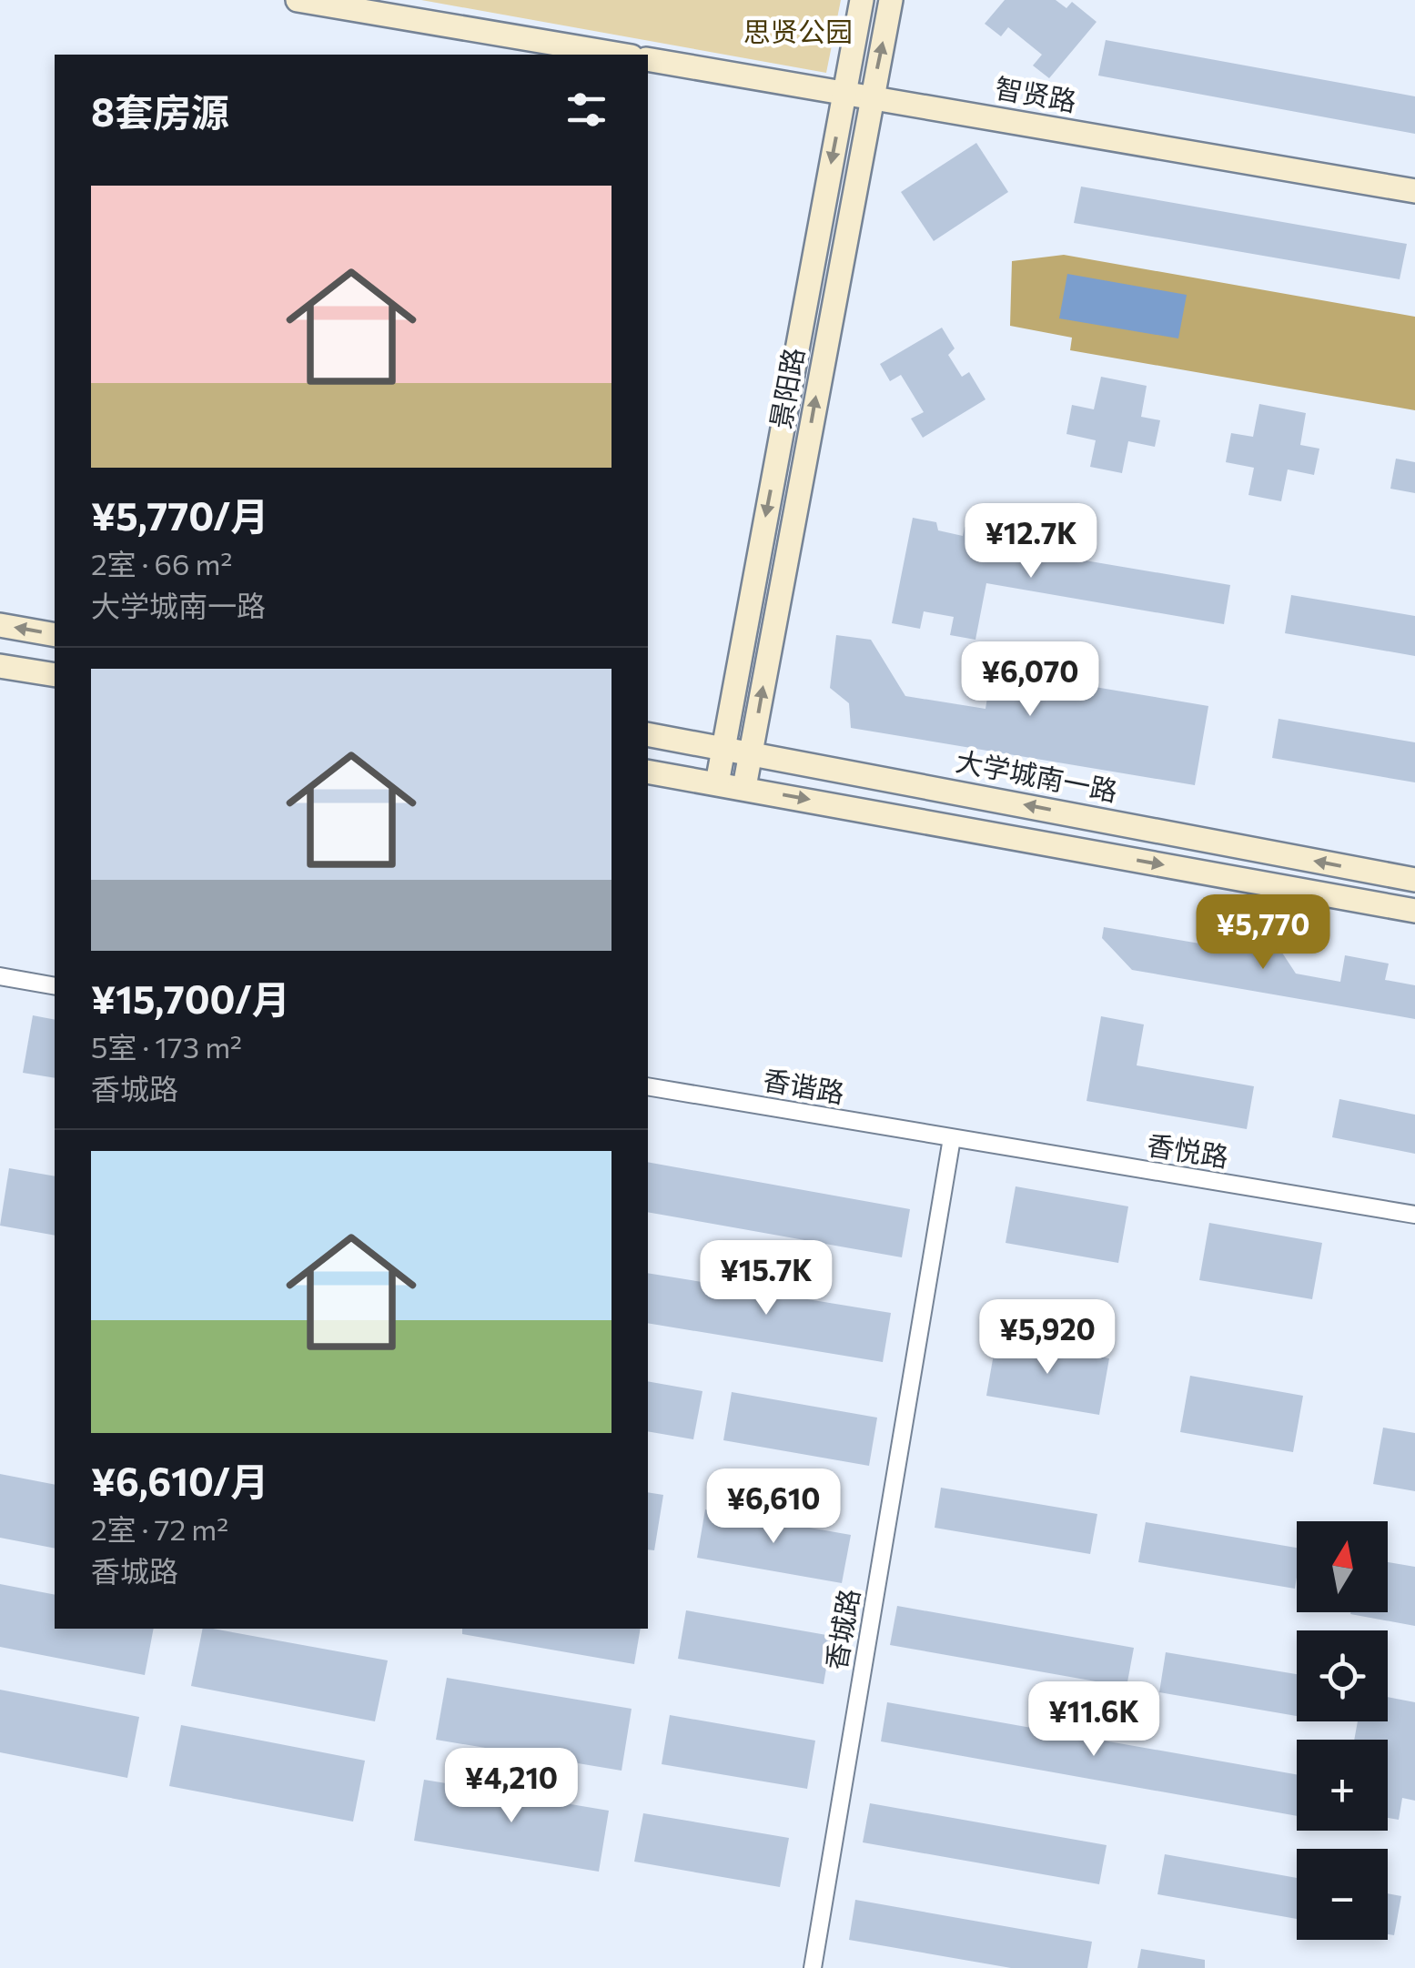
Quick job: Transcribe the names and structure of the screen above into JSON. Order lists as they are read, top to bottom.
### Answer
{
  "streets": {
    "main road": ["智贤路", "景阳路", "大学城南一路"],
    "street": ["香谐路", "香悦路", "香城路"]
  },
  "crossings": [
    ["智贤路", "景阳路"],
    ["景阳路", "大学城南一路"],
    ["香谐路", "香悦路"],
    ["香谐路", "香城路"],
    ["香悦路", "香城路"]
  ],
  "parks": ["思贤公园"],
  "north": "top",
  "page": {
    "heading": "8套房源",
    "list": [
      {
        "name": "¥5,770/月",
        "note": "2室 · 66 m² · 大学城南一路"
      },
      {
        "name": "¥15,700/月",
        "note": "5室 · 173 m² · 香城路"
      },
      {
        "name": "¥6,610/月",
        "note": "2室 · 72 m² · 香城路"
      }
    ],
    "price": [
      "¥12.7K",
      "¥6,070",
      "¥5,770",
      "¥15.7K",
      "¥5,920",
      "¥6,610",
      "¥11.6K",
      "¥4,210"
    ],
    "map_buttons": ["+", "−"]
  }
}
